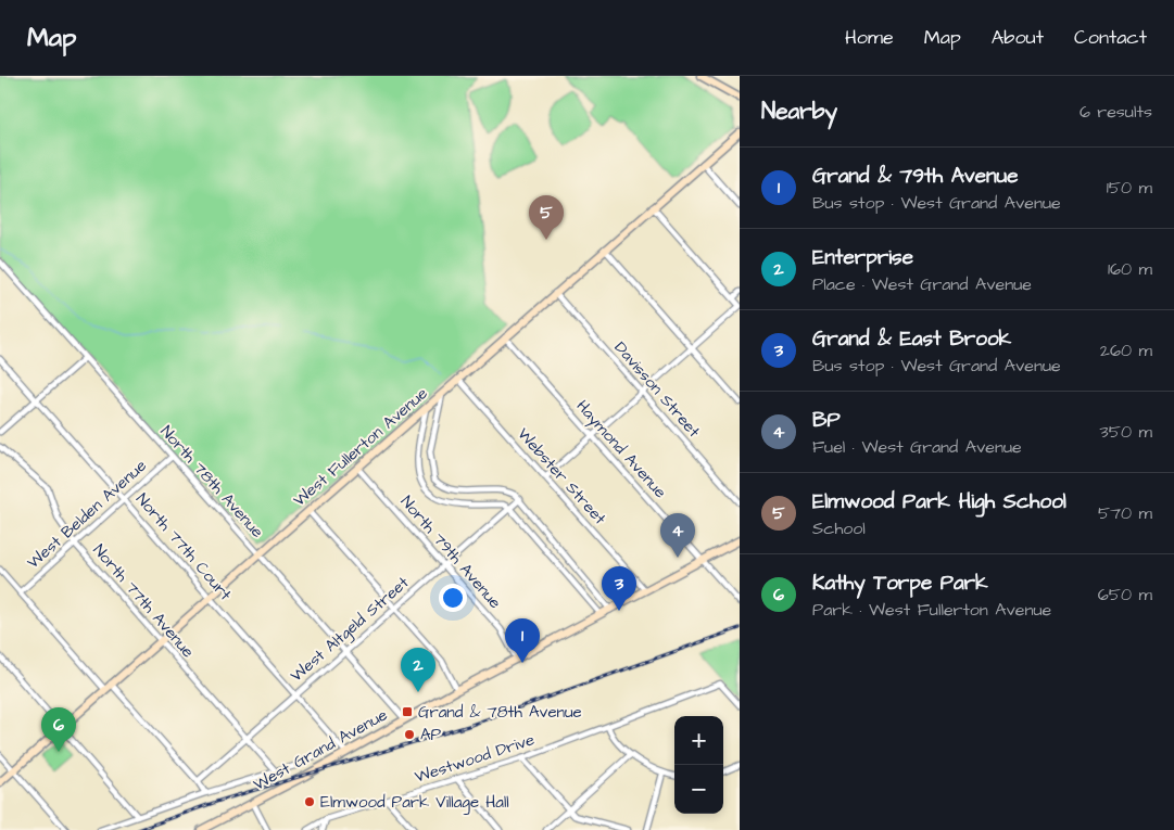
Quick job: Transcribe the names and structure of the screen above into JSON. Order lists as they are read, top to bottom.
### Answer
{
  "streets": {
    "street": [
      "Davisson Street",
      "West Fullerton Avenue",
      "Haymond Avenue",
      "Webster Street",
      "North 78th Avenue",
      "West Belden Avenue",
      "North 77th Court",
      "North 79th Avenue",
      "North 77th Avenue",
      "West Altgeld Street",
      "West Grand Avenue",
      "Westwood Drive"
    ]
  },
  "crossings": [
    ["Davisson Street", "West Fullerton Avenue"],
    ["West Fullerton Avenue", "Haymond Avenue"],
    ["West Fullerton Avenue", "Webster Street"],
    ["West Fullerton Avenue", "North 78th Avenue"],
    ["West Fullerton Avenue", "North 77th Court"],
    ["West Fullerton Avenue", "North 79th Avenue"],
    ["West Fullerton Avenue", "North 77th Avenue"],
    ["Haymond Avenue", "West Grand Avenue"],
    ["Webster Street", "West Grand Avenue"],
    ["North 78th Avenue", "West Belden Avenue"],
    ["North 78th Avenue", "West Altgeld Street"],
    ["North 78th Avenue", "West Grand Avenue"],
    ["West Belden Avenue", "North 77th Court"],
    ["West Belden Avenue", "North 77th Avenue"],
    ["North 77th Court", "West Altgeld Street"],
    ["North 77th Court", "West Grand Avenue"],
    ["North 79th Avenue", "West Altgeld Street"],
    ["North 79th Avenue", "West Grand Avenue"],
    ["North 77th Avenue", "West Altgeld Street"]
  ],
  "places": {
    "transit": ["Grand & 78th Avenue"],
    "other": ["AP", "Elmwood Park Village Hall"]
  },
  "page": {
    "header": "Map",
    "nav": [
      "Home",
      "Map",
      "About",
      "Contact"
    ],
    "heading": ["Nearby", "6 results"],
    "list": [
      {
        "mark": "1",
        "name": "Grand & 79th Avenue",
        "note": "Bus stop · West Grand Avenue",
        "value": "150 m"
      },
      {
        "mark": "2",
        "name": "Enterprise",
        "note": "Place · West Grand Avenue",
        "value": "160 m"
      },
      {
        "mark": "3",
        "name": "Grand & East Brook",
        "note": "Bus stop · West Grand Avenue",
        "value": "260 m"
      },
      {
        "mark": "4",
        "name": "BP",
        "note": "Fuel · West Grand Avenue",
        "value": "350 m"
      },
      {
        "mark": "5",
        "name": "Elmwood Park High School",
        "note": "School",
        "value": "570 m"
      },
      {
        "mark": "6",
        "name": "Kathy Torpe Park",
        "note": "Park · West Fullerton Avenue",
        "value": "650 m"
      }
    ],
    "pins": [
      "5",
      "4",
      "3",
      "1",
      "2",
      "6"
    ],
    "map_buttons": ["+", "−"]
  }
}
